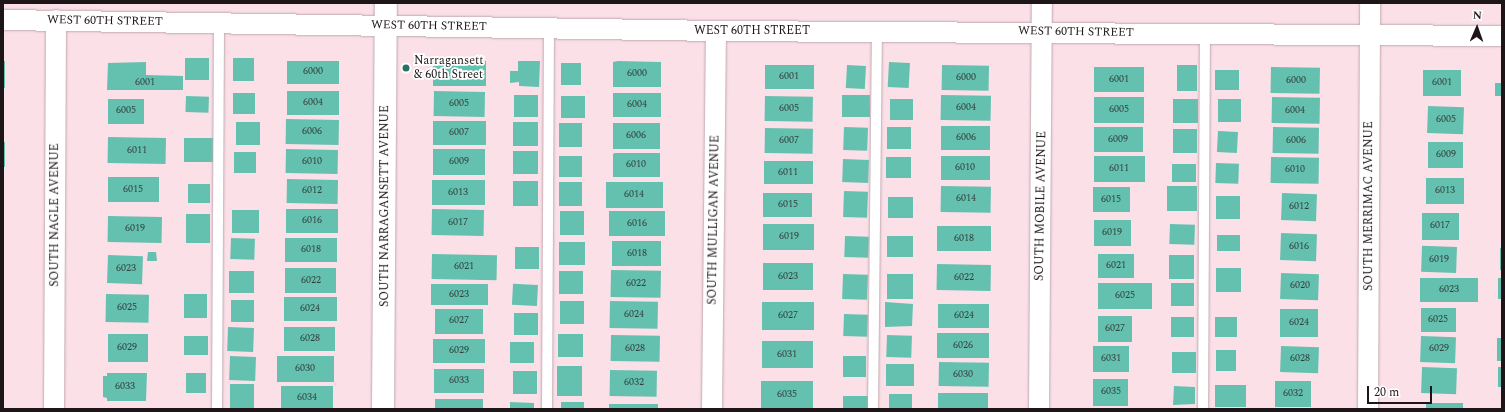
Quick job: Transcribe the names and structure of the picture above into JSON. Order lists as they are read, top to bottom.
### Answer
{
  "streets": {
    "street": [
      "WEST 60TH STREET",
      "SOUTH NARRAGANSETT AVENUE",
      "SOUTH MOBILE AVENUE",
      "SOUTH MERRIMAC AVENUE",
      "SOUTH NAGLE AVENUE",
      "SOUTH MULLIGAN AVENUE"
    ]
  },
  "crossings": [
    ["WEST 60TH STREET", "SOUTH NARRAGANSETT AVENUE"],
    ["WEST 60TH STREET", "SOUTH MOBILE AVENUE"],
    ["WEST 60TH STREET", "SOUTH MERRIMAC AVENUE"],
    ["WEST 60TH STREET", "SOUTH NAGLE AVENUE"],
    ["WEST 60TH STREET", "SOUTH MULLIGAN AVENUE"]
  ],
  "places": ["Narragansett & 60th Street"],
  "house_numbers": [
    "6000",
    "6000",
    "6001",
    "6000",
    "6001",
    "6000",
    "6001",
    "6001",
    "6004",
    "6005",
    "6004",
    "6004",
    "6005",
    "6005",
    "6005",
    "6004",
    "6005",
    "6006",
    "6007",
    "6006",
    "6006",
    "6009",
    "6007",
    "6006",
    "6011",
    "6009",
    "6010",
    "6009",
    "6010",
    "6010",
    "6011",
    "6010",
    "6011",
    "6015",
    "6012",
    "6013",
    "6013",
    "6014",
    "6014",
    "6015",
    "6015",
    "6012",
    "6016",
    "6017",
    "6016",
    "6017",
    "6019",
    "6019",
    "6019",
    "6018",
    "6016",
    "6018",
    "6018",
    "6019",
    "6021",
    "6021",
    "6023",
    "6023",
    "6022",
    "6022",
    "6022",
    "6020",
    "6023",
    "6023",
    "6025",
    "6025",
    "6024",
    "6024",
    "6027",
    "6024",
    "6025",
    "6027",
    "6024",
    "6027",
    "6028",
    "6026",
    "6029",
    "6028",
    "6029",
    "6029",
    "6031",
    "6031",
    "6028",
    "6030",
    "6030",
    "6033",
    "6032",
    "6033",
    "6035",
    "6032",
    "6035",
    "6034"
  ],
  "scale_bar": "20 m",
  "north": "top"
}
